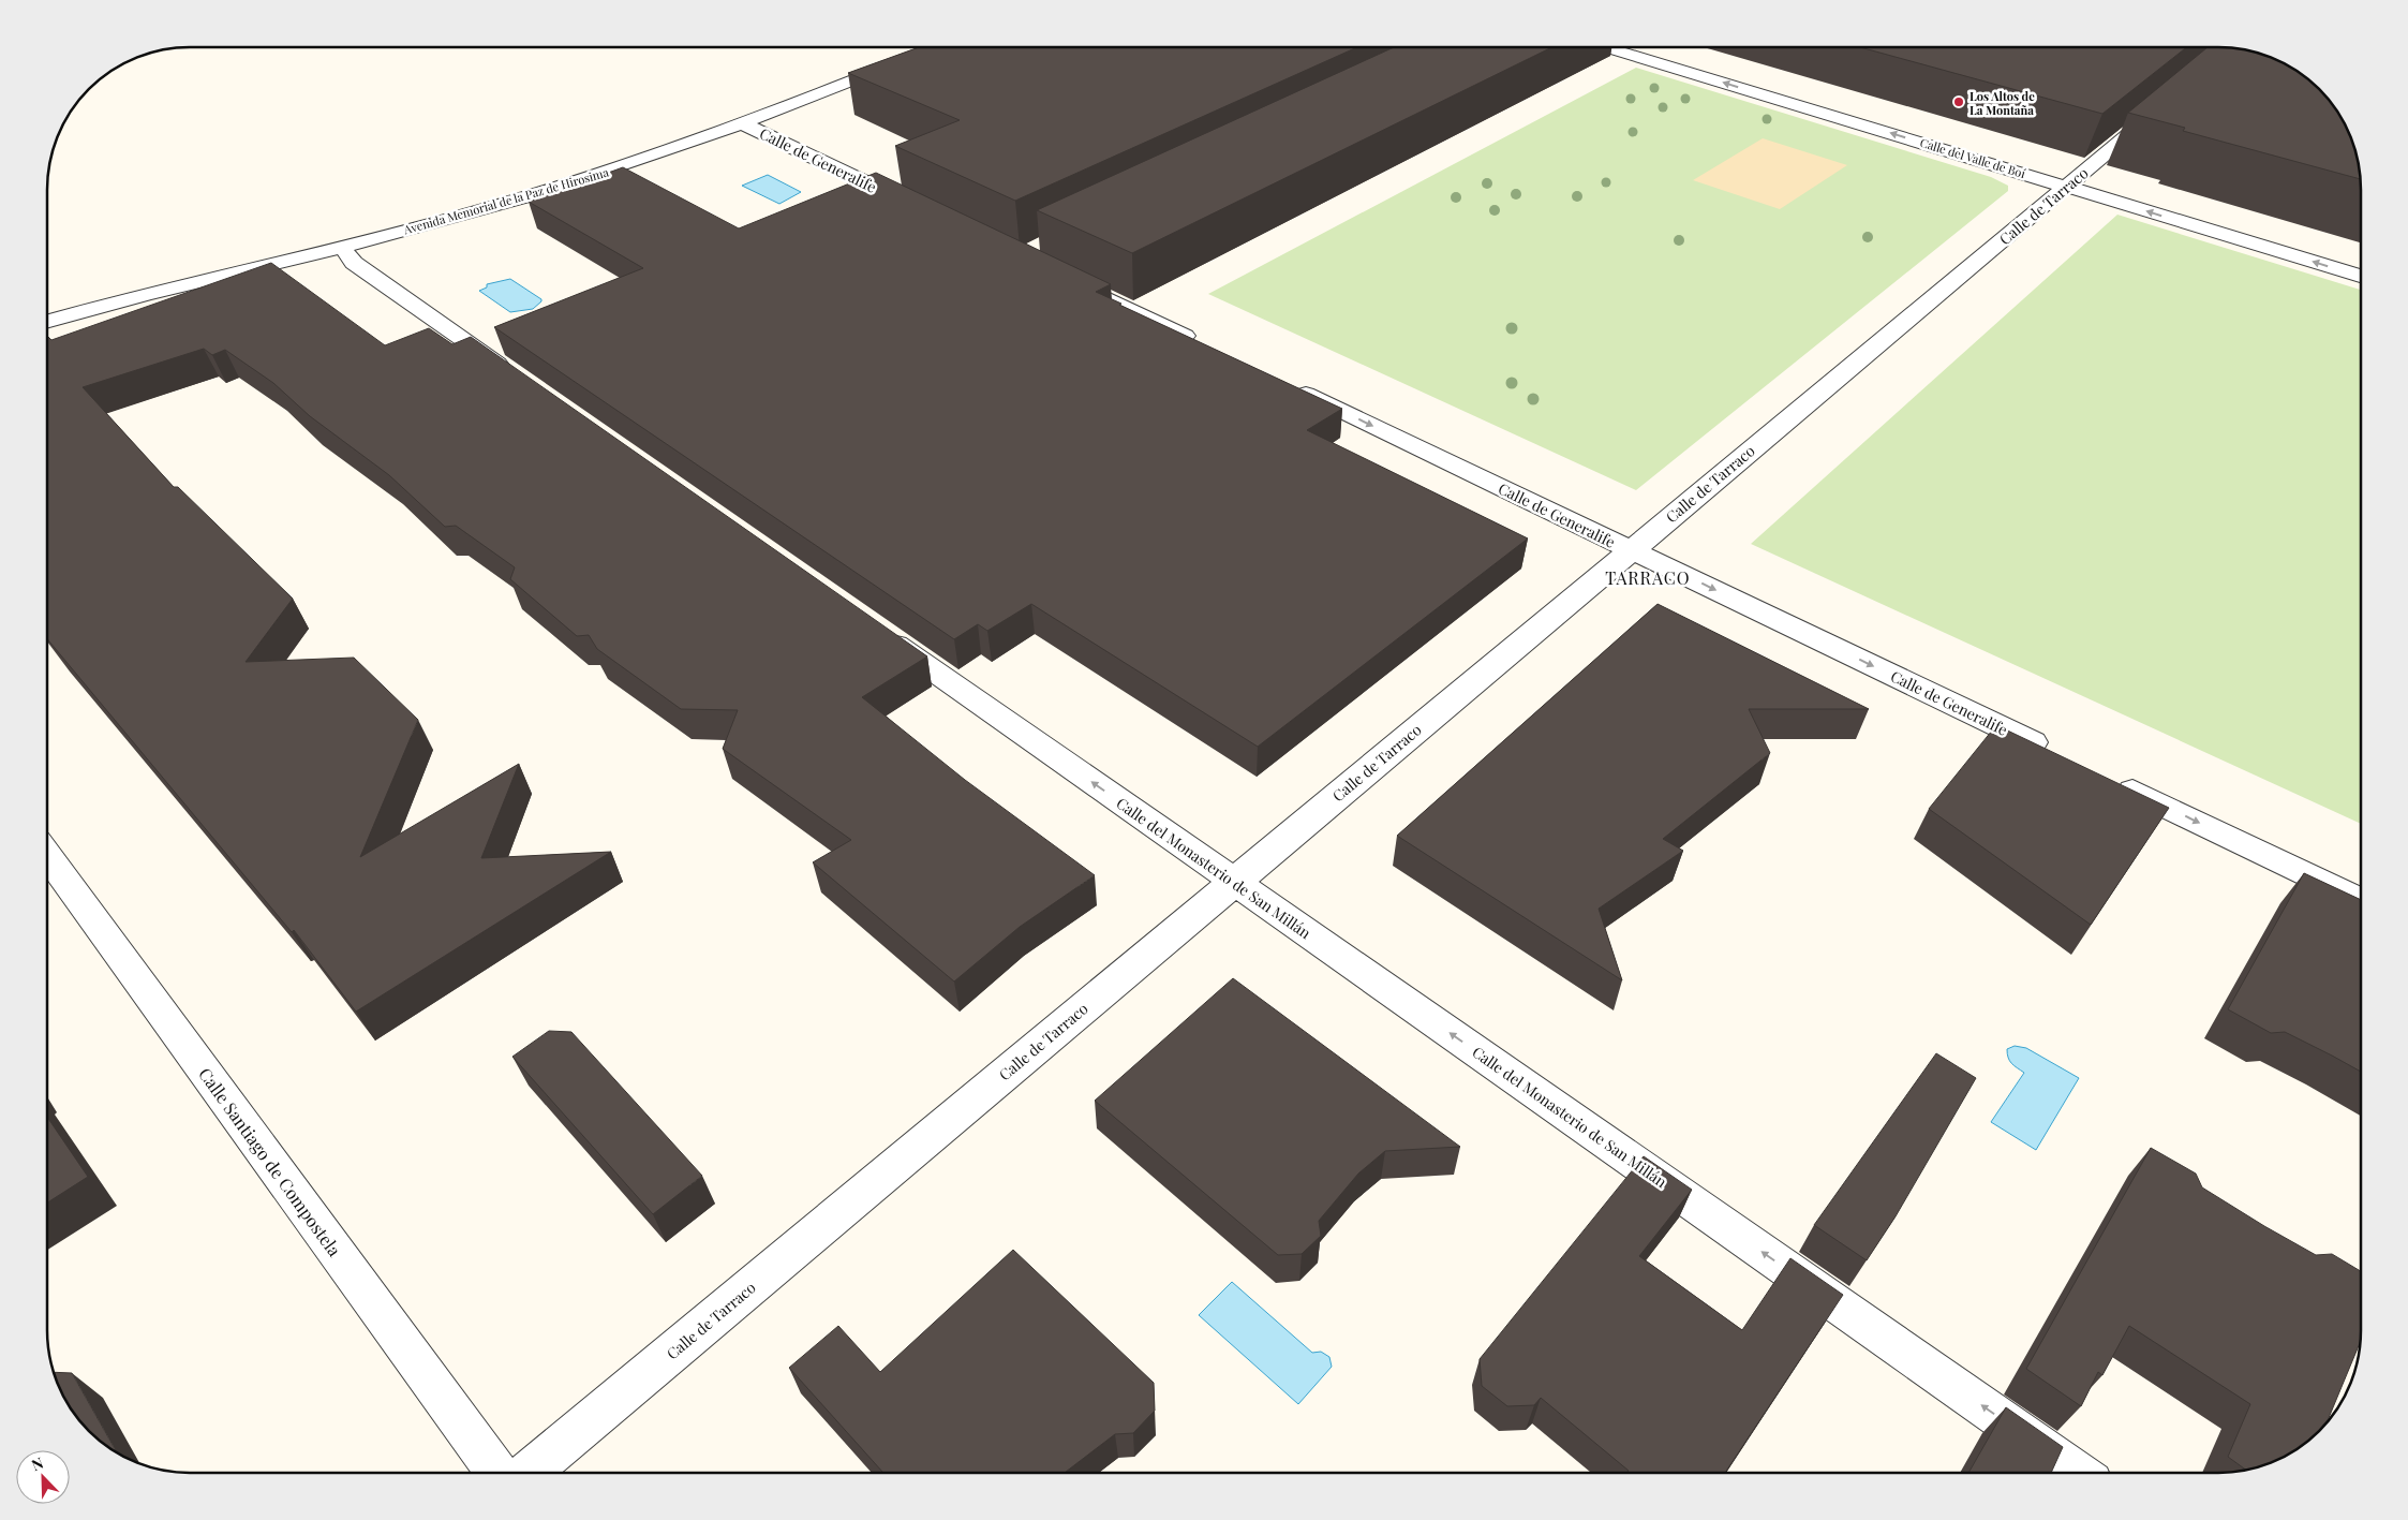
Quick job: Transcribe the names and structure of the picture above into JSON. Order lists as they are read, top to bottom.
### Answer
{
  "streets": {
    "street": [
      "Calle del Valle de Boí",
      "Calle de Generalife",
      "Avenida Memorial de la Paz de Hirosima",
      "Calle de Tarraco",
      "Calle del Monasterio de San Millán",
      "Calle Santiago de Compostela"
    ]
  },
  "crossings": [
    ["Calle del Valle de Boí", "Calle de Tarraco"],
    ["Calle de Generalife", "Avenida Memorial de la Paz de Hirosima"],
    ["Calle de Generalife", "Calle de Tarraco"],
    ["Calle de Tarraco", "Calle del Monasterio de San Millán"]
  ],
  "one_way": ["Calle del Valle de Boí", "Calle de Generalife", "Calle del Monasterio de San Millán"],
  "districts": ["TARRACO"],
  "places": ["Los Altos de La Montaña"],
  "north": "top left"
}
